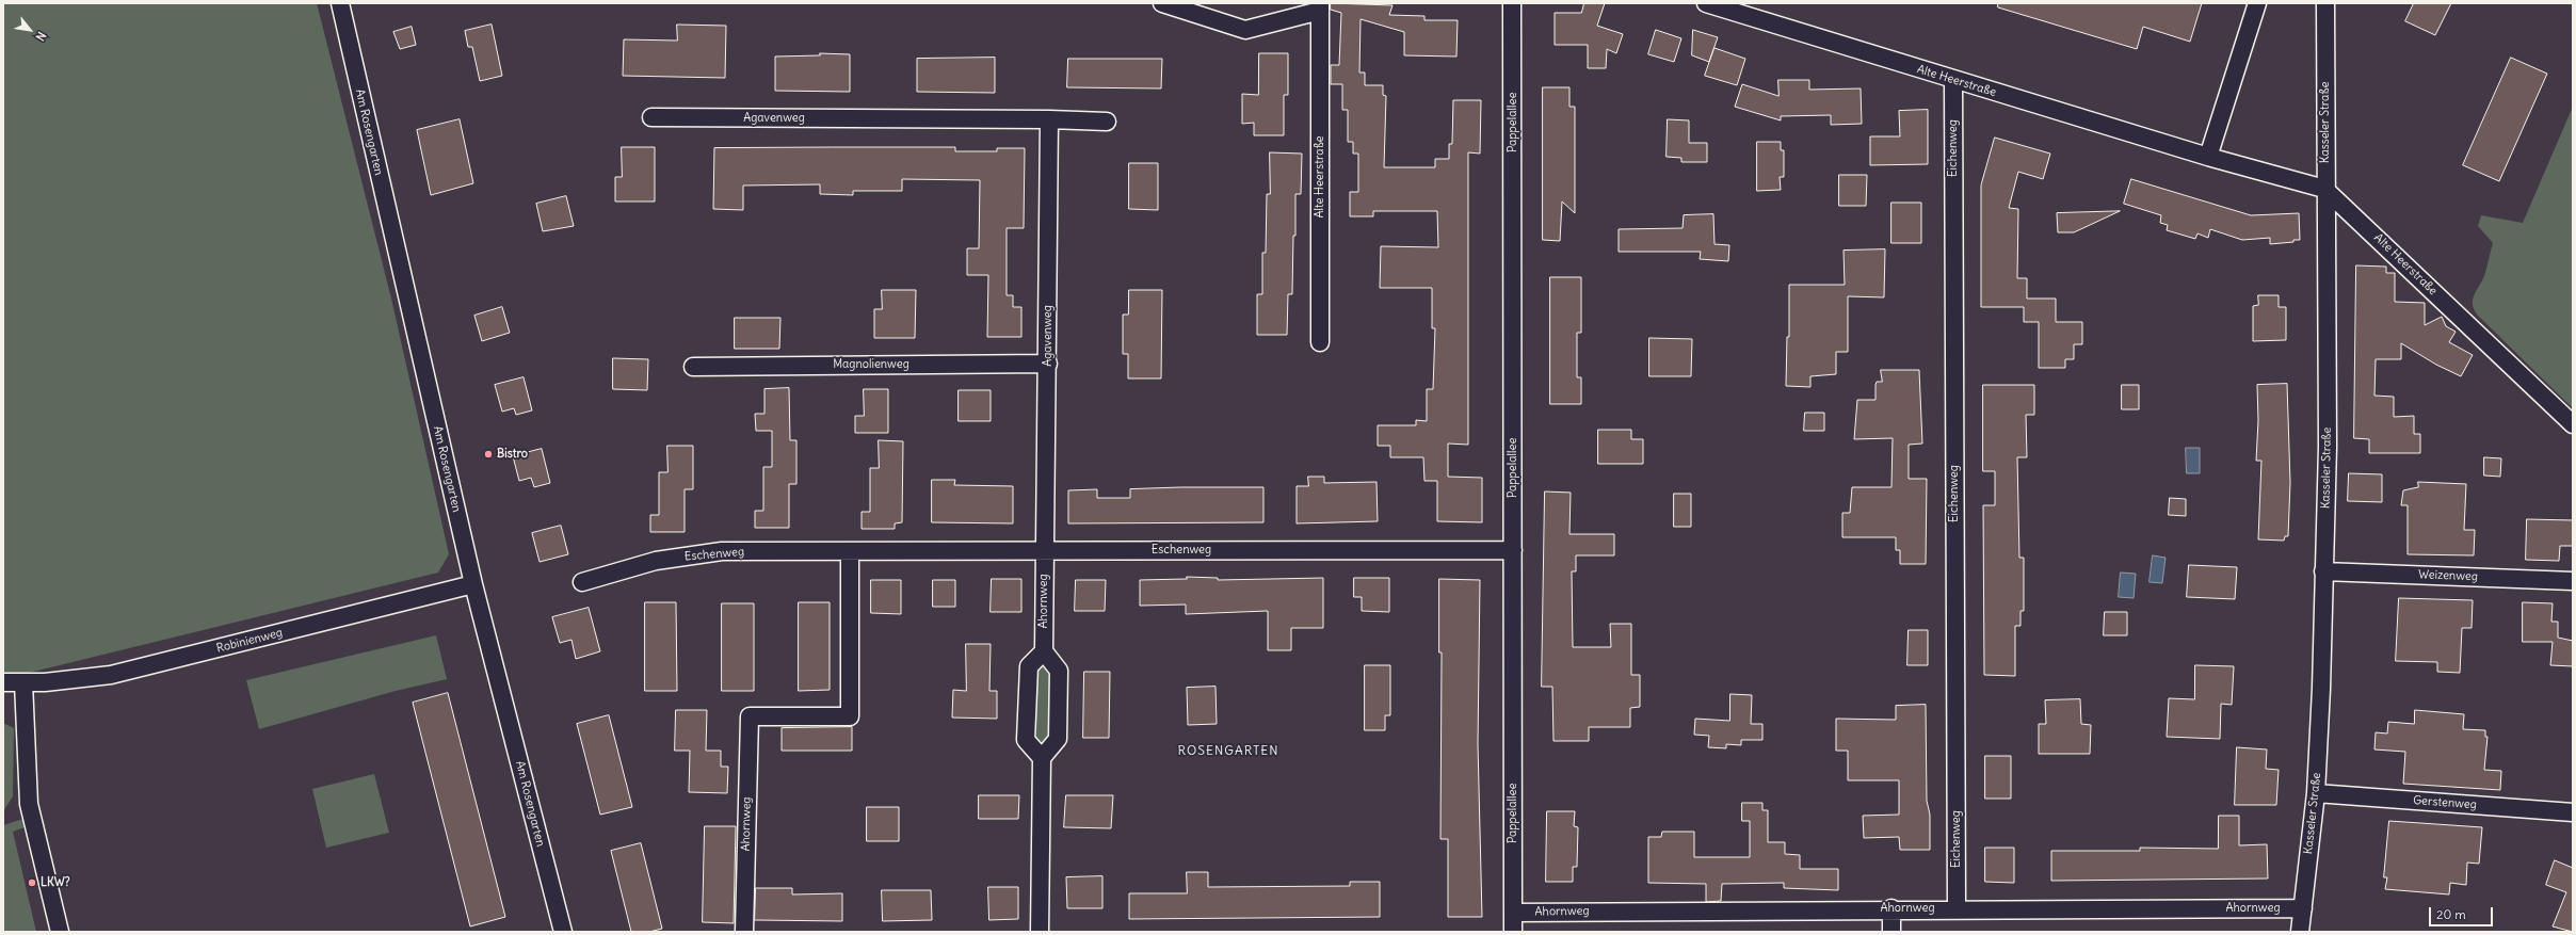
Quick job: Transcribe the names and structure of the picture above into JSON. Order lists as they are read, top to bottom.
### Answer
{
  "streets": {
    "street": [
      "Alte Heerstraße",
      "Agavenweg",
      "Pappelallee",
      "Kasseler Straße",
      "Am Rosengarten",
      "Eichenweg",
      "Magnolienweg",
      "Eschenweg",
      "Weizenweg",
      "Ahornweg",
      "Robinienweg",
      "Gerstenweg"
    ]
  },
  "crossings": [
    ["Alte Heerstraße", "Kasseler Straße"],
    ["Alte Heerstraße", "Eichenweg"],
    ["Agavenweg", "Magnolienweg"],
    ["Agavenweg", "Eschenweg"],
    ["Agavenweg", "Ahornweg"],
    ["Pappelallee", "Eschenweg"],
    ["Pappelallee", "Ahornweg"],
    ["Kasseler Straße", "Weizenweg"],
    ["Kasseler Straße", "Ahornweg"],
    ["Kasseler Straße", "Gerstenweg"],
    ["Am Rosengarten", "Robinienweg"],
    ["Eichenweg", "Ahornweg"],
    ["Eschenweg", "Ahornweg"]
  ],
  "districts": ["ROSENGARTEN"],
  "places": ["Bistro", "LKW?"],
  "scale_bar": "20 m",
  "north": "bottom right"
}
